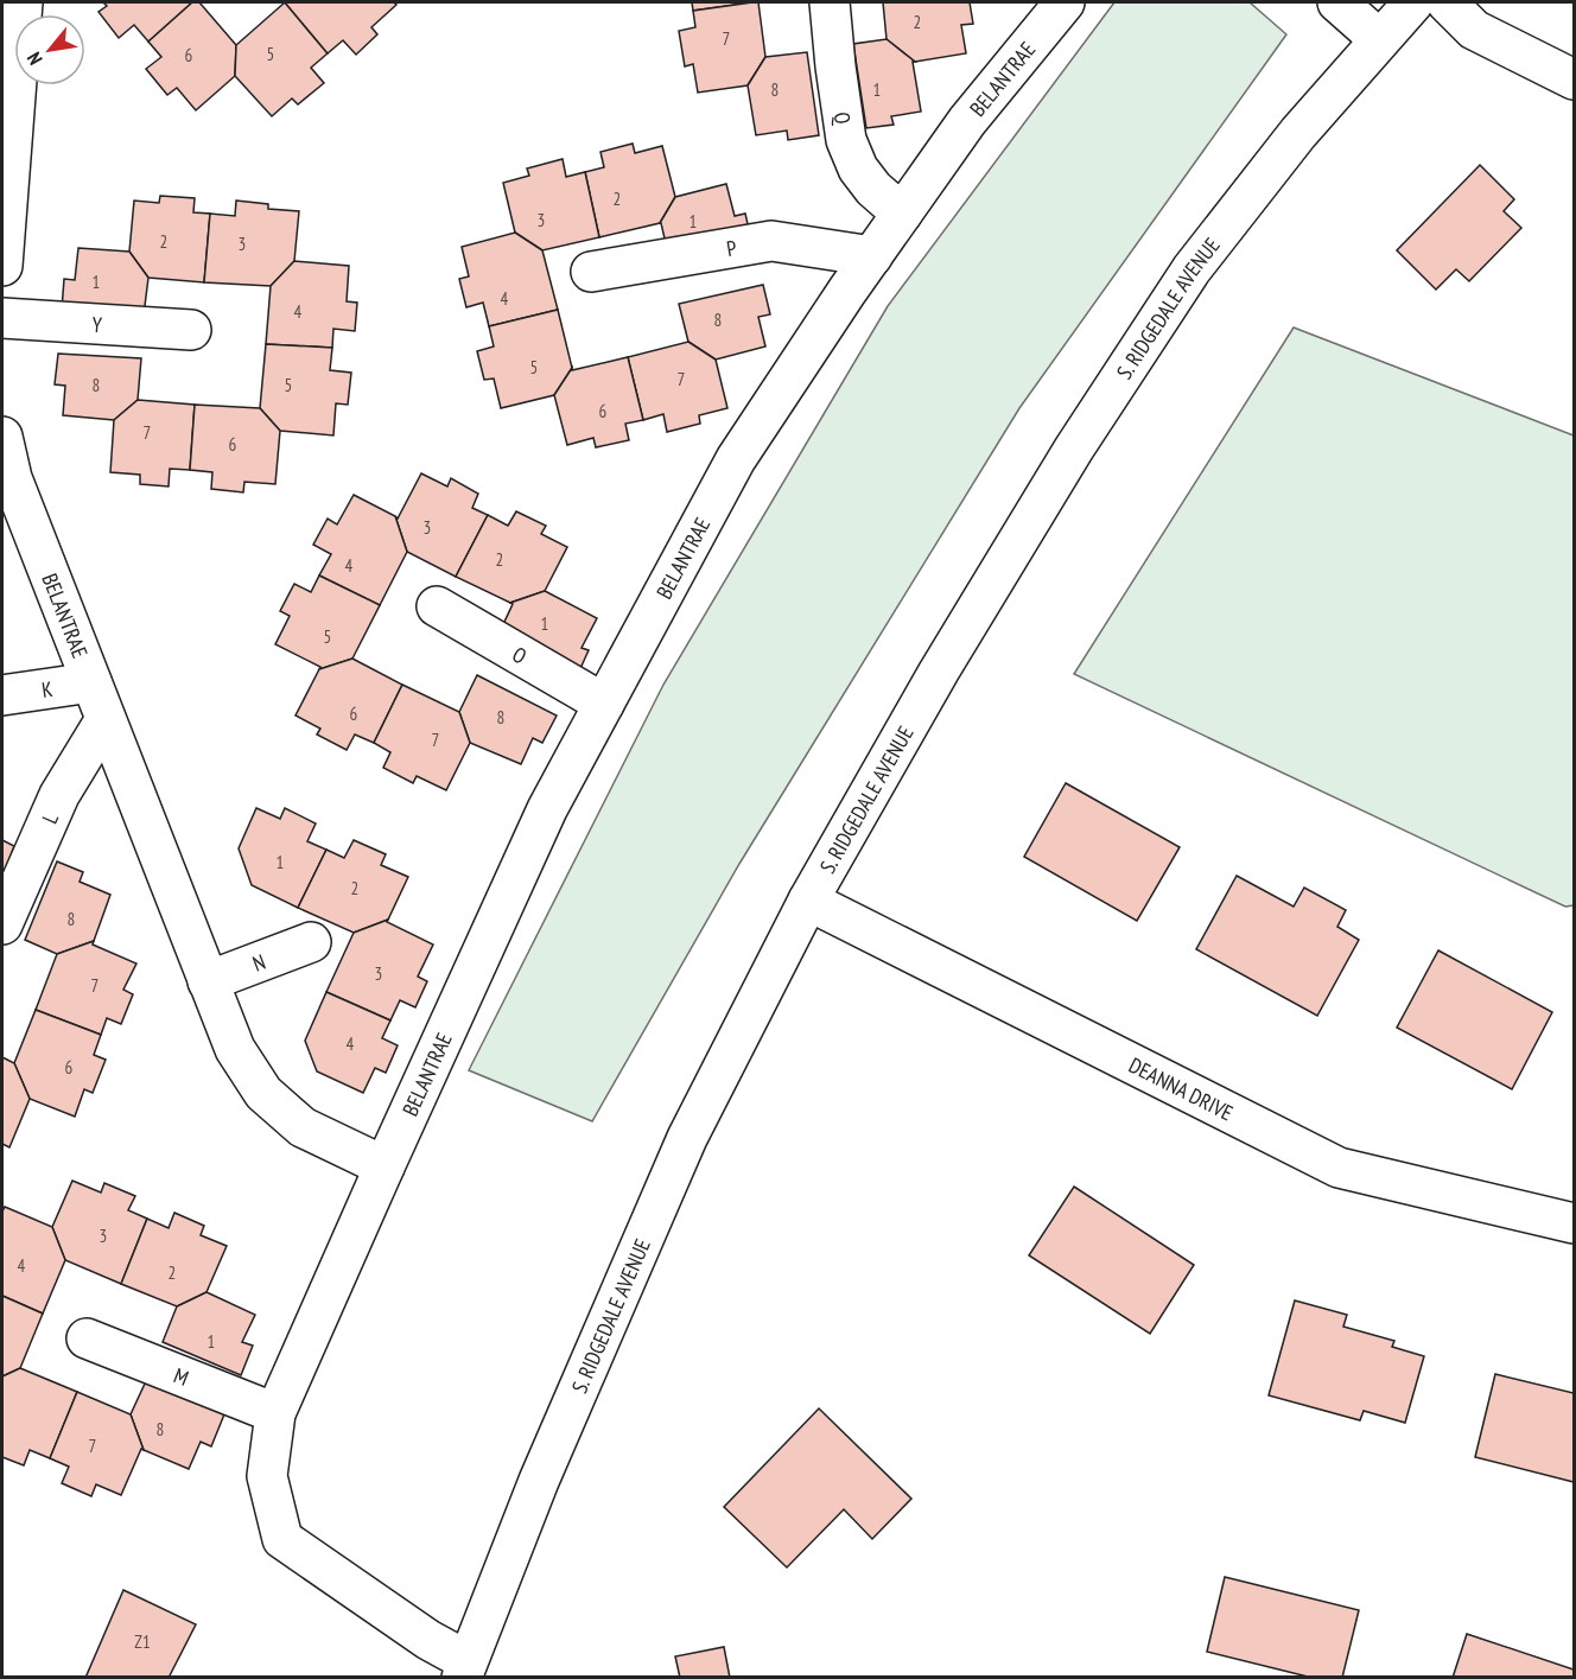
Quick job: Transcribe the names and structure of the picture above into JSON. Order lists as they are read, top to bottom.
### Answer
{
  "streets": {
    "street": [
      "BELANTRAE",
      "Q",
      "P",
      "S. RIDGEDALE AVENUE",
      "Y",
      "O",
      "K",
      "L",
      "N",
      "DEANNA DRIVE",
      "M"
    ]
  },
  "crossings": [
    ["BELANTRAE", "Q"],
    ["BELANTRAE", "P"],
    ["BELANTRAE", "S. RIDGEDALE AVENUE"],
    ["BELANTRAE", "O"],
    ["BELANTRAE", "K"],
    ["BELANTRAE", "L"],
    ["BELANTRAE", "N"],
    ["BELANTRAE", "M"],
    ["S. RIDGEDALE AVENUE", "DEANNA DRIVE"]
  ],
  "house_numbers": [
    "2",
    "7",
    "5",
    "6",
    "8",
    "1",
    "2",
    "3",
    "1",
    "2",
    "3",
    "1",
    "4",
    "4",
    "8",
    "5",
    "7",
    "8",
    "5",
    "6",
    "7",
    "6",
    "3",
    "2",
    "4",
    "1",
    "5",
    "6",
    "8",
    "7",
    "1",
    "2",
    "8",
    "3",
    "7",
    "4",
    "6",
    "3",
    "4",
    "2",
    "1",
    "8",
    "7",
    "Z1"
  ],
  "north": "bottom left"
}
